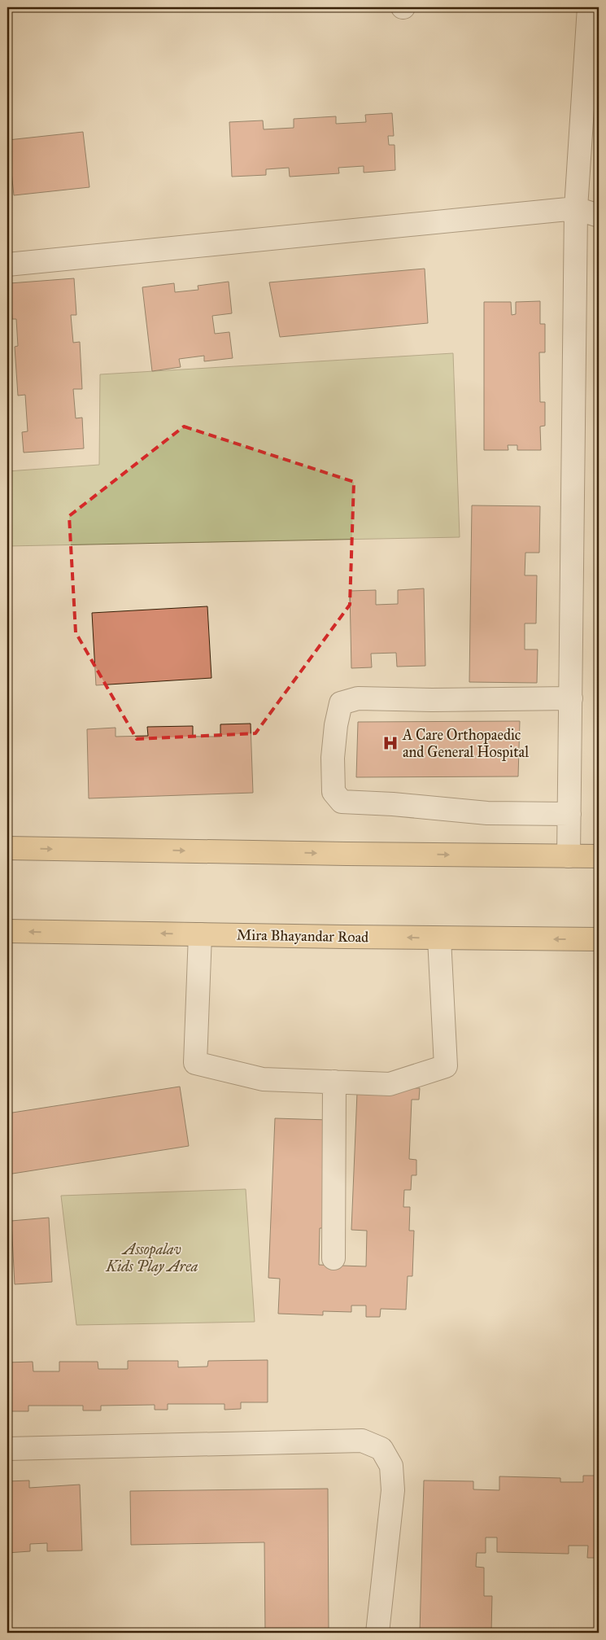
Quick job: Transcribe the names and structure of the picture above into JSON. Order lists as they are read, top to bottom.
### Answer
{
  "streets": {
    "main road": ["Mira Bhayandar Road"]
  },
  "parks": ["Assopalav Kids Play Area"],
  "places": {
    "hospital": ["A Care Orthopaedic and General Hospital"]
  }
}
